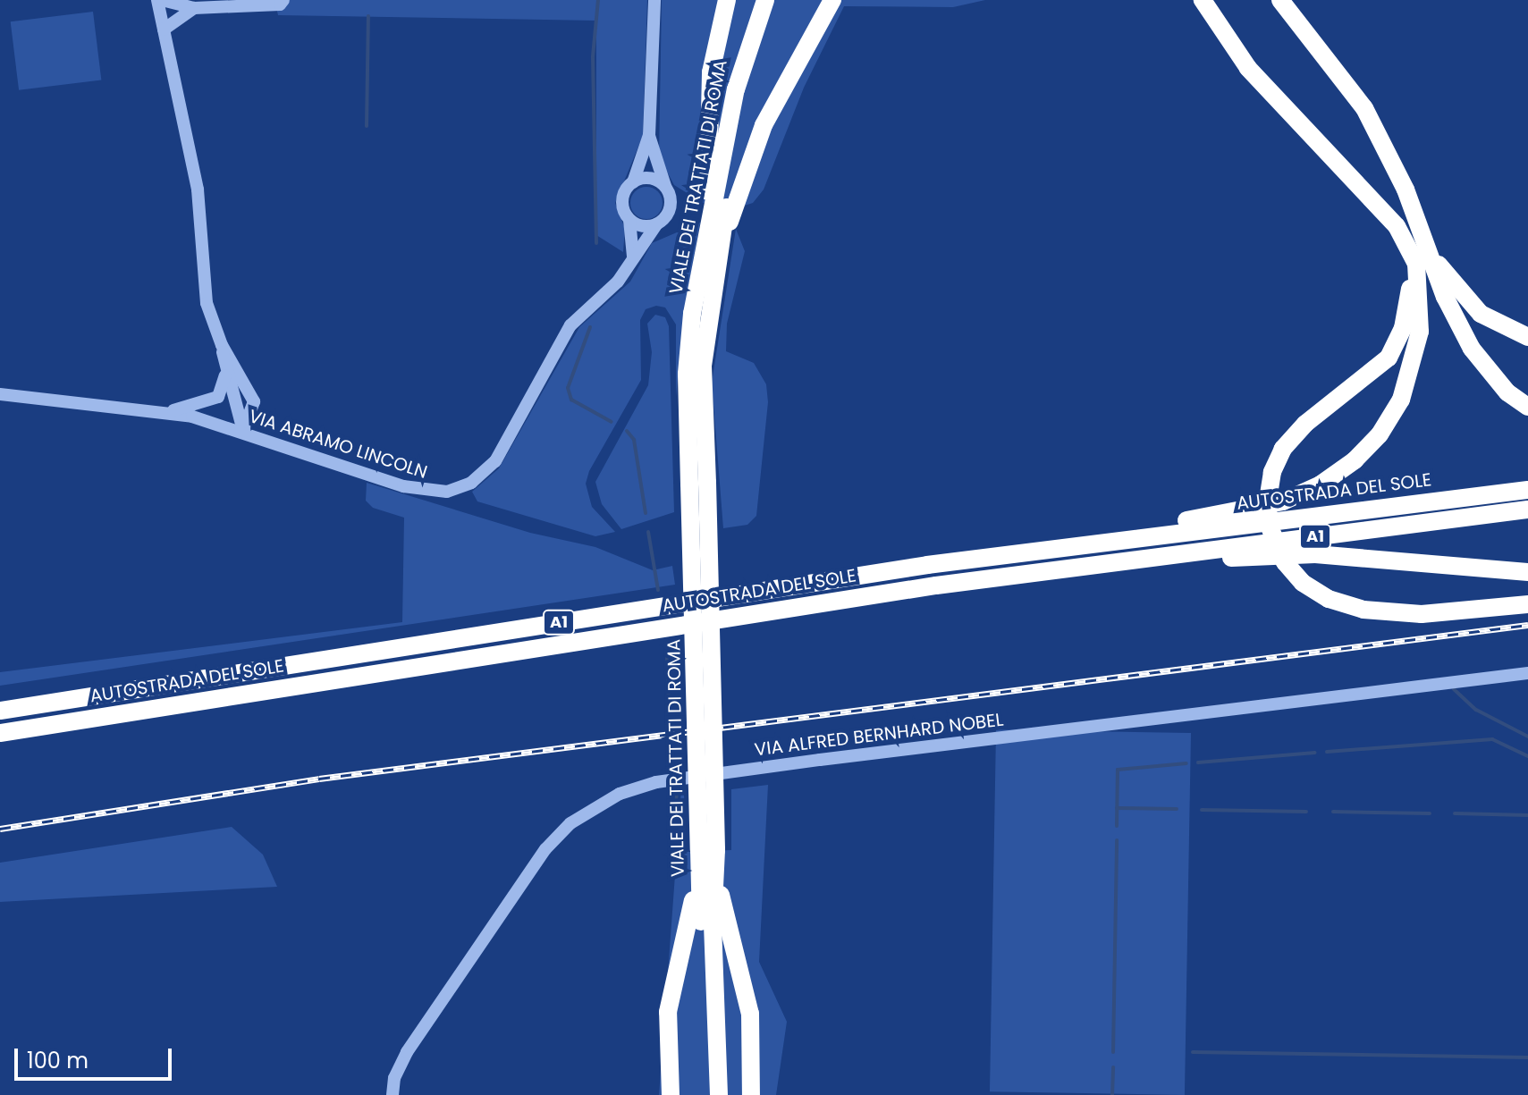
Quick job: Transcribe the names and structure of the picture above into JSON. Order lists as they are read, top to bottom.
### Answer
{
  "streets": {
    "highway": ["VIALE DEI TRATTATI DI ROMA", "AUTOSTRADA DEL SOLE", "A1"],
    "street": ["VIA ABRAMO LINCOLN", "VIA ALFRED BERNHARD NOBEL"]
  },
  "scale_bar": "100 m"
}
